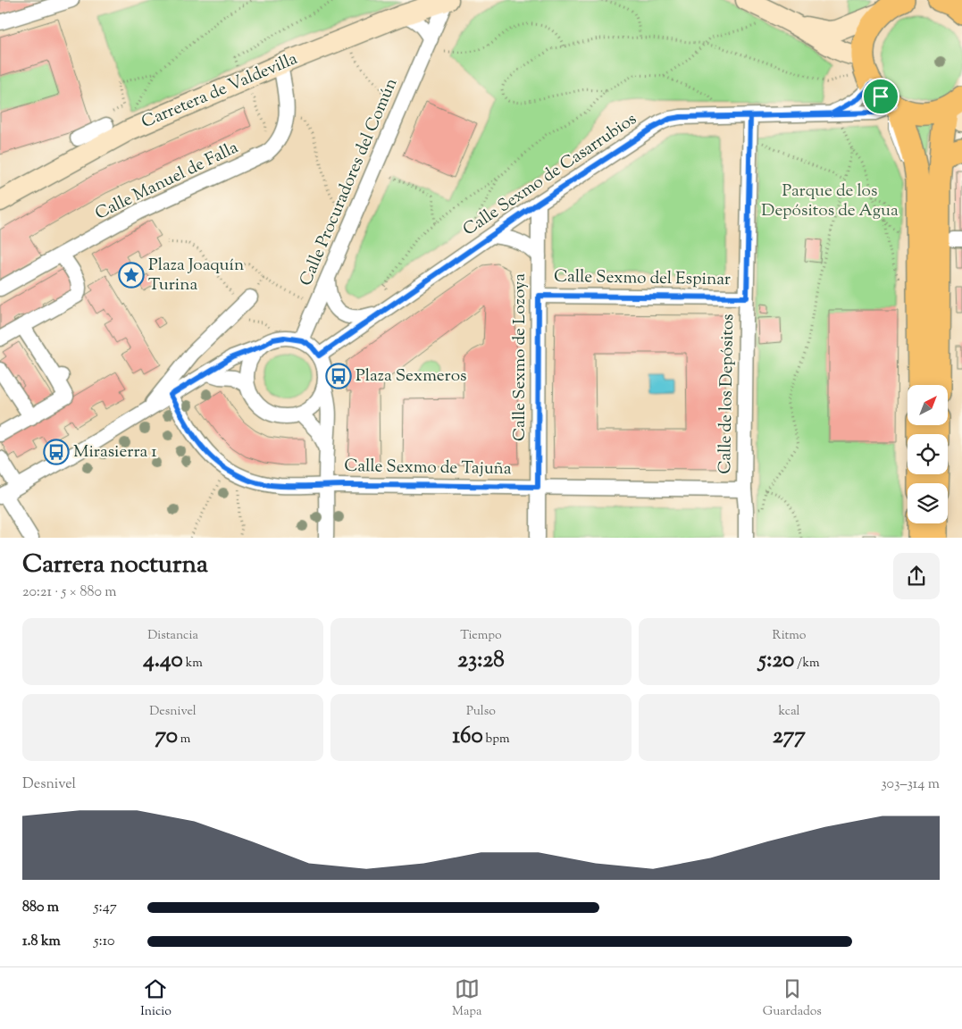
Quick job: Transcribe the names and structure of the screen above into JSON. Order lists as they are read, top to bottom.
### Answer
{
  "streets": {
    "street": [
      "Carretera de Valdevilla",
      "Calle Sexmo de Casarrubios",
      "Calle Manuel de Falla",
      "Calle Procuradores del Común",
      "Calle Sexmo del Espinar",
      "Calle Sexmo de Lozoya",
      "Calle de los Depósitos",
      "Calle Sexmo de Tajuña"
    ]
  },
  "crossings": [
    ["Carretera de Valdevilla", "Calle Manuel de Falla"],
    ["Carretera de Valdevilla", "Calle Procuradores del Común"],
    ["Calle Sexmo de Casarrubios", "Calle Procuradores del Común"],
    ["Calle Sexmo de Casarrubios", "Calle Sexmo de Lozoya"],
    ["Calle Sexmo de Casarrubios", "Calle de los Depósitos"],
    ["Calle Sexmo del Espinar", "Calle Sexmo de Lozoya"],
    ["Calle Sexmo del Espinar", "Calle de los Depósitos"],
    ["Calle Sexmo de Lozoya", "Calle Sexmo de Tajuña"],
    ["Calle de los Depósitos", "Calle Sexmo de Tajuña"]
  ],
  "parks": ["Parque de los Depósitos de Agua"],
  "places": {
    "place": ["Plaza Joaquín Turina"],
    "bus stop": ["Plaza Sexmeros", "Mirasierra 1"]
  },
  "north": "top right",
  "page": {
    "heading": ["Carrera nocturna", "20:21 · 5 × 880 m"],
    "stats": [
      ["Distancia", "4.40 km"],
      ["Tiempo", "23:28"],
      ["Ritmo", "5:20 /km"],
      ["Desnivel", "70 m"],
      ["Pulso", "160 bpm"],
      ["kcal", "277"]
    ],
    "chart": ["Desnivel", "303–314 m"],
    "list": [
      {
        "name": "880 m",
        "note": "5:47"
      },
      {
        "name": "1.8 km",
        "note": "5:10"
      }
    ],
    "tabs": ["Inicio", "Mapa", "Guardados"]
  }
}
